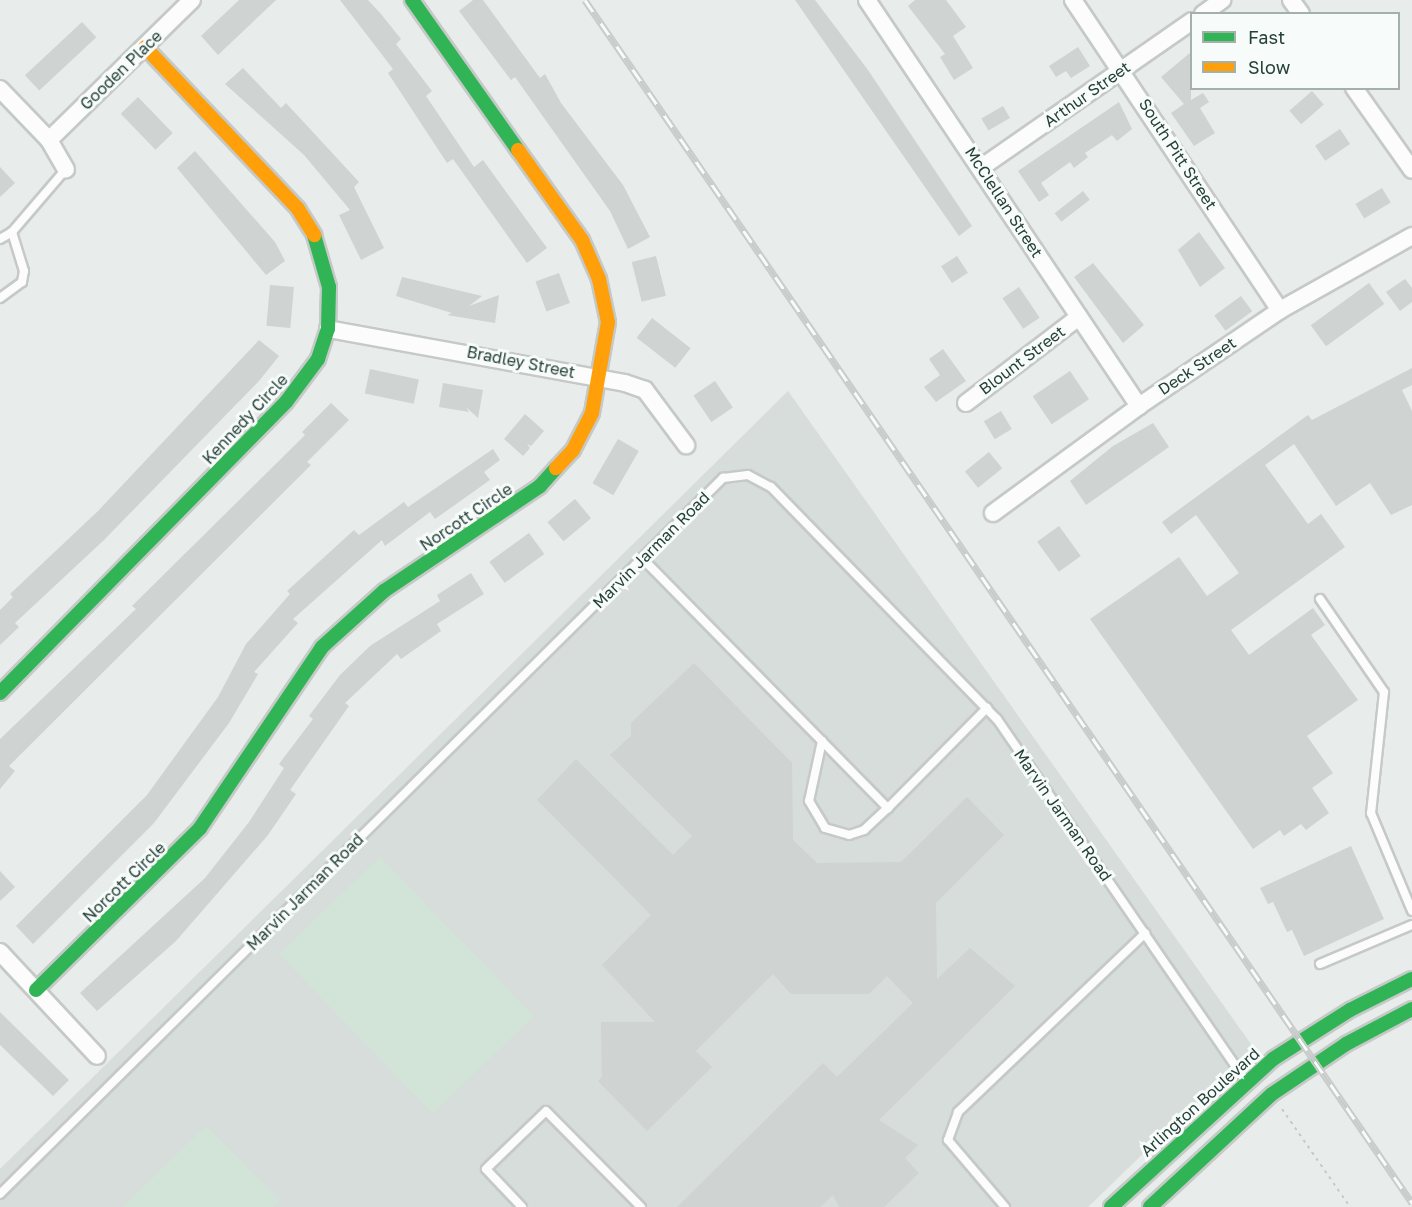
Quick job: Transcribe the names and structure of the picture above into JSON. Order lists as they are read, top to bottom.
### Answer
{
  "streets": {
    "street": [
      "Gooden Place",
      "Arthur Street",
      "South Pitt Street",
      "McClellan Street",
      "Blount Street",
      "Bradley Street",
      "Deck Street",
      "Kennedy Circle",
      "Norcott Circle",
      "Arlington Boulevard"
    ],
    "lane": ["Marvin Jarman Road"]
  },
  "crossings": [
    ["Gooden Place", "Kennedy Circle"],
    ["Arthur Street", "South Pitt Street"],
    ["Arthur Street", "McClellan Street"],
    ["South Pitt Street", "Deck Street"],
    ["McClellan Street", "Blount Street"],
    ["McClellan Street", "Deck Street"],
    ["Bradley Street", "Kennedy Circle"],
    ["Bradley Street", "Norcott Circle"],
    ["Marvin Jarman Road", "Arlington Boulevard"]
  ],
  "legend": ["Fast", "Slow"]
}
